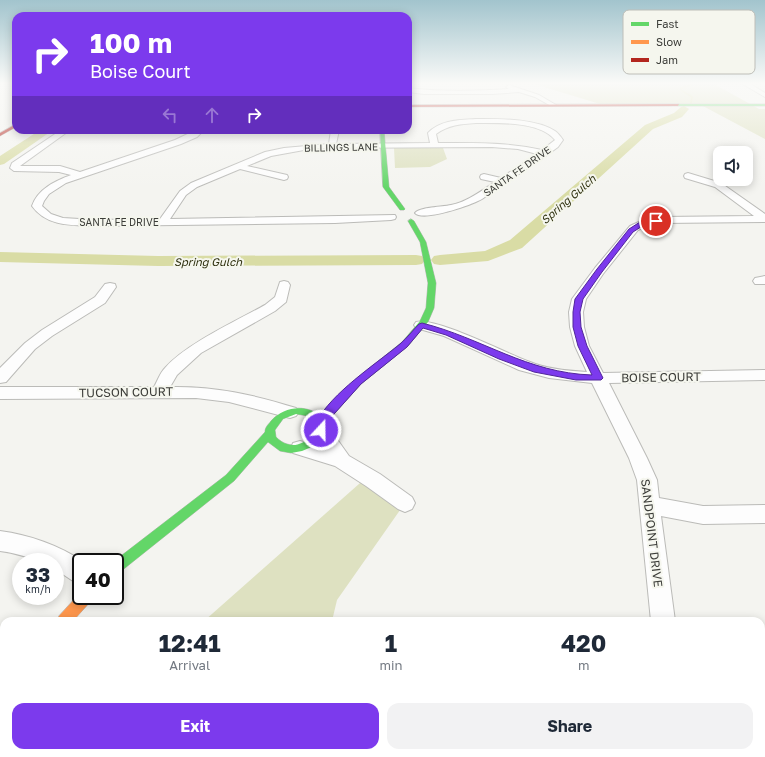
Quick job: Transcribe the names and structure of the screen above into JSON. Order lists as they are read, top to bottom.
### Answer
{
  "streets": {
    "street": [
      "BILLINGS LANE",
      "SANTA FE DRIVE",
      "BOISE COURT",
      "TUCSON COURT",
      "SANDPOINT DRIVE"
    ]
  },
  "crossings": [
    ["BILLINGS LANE", "SANTA FE DRIVE"],
    ["BOISE COURT", "SANDPOINT DRIVE"]
  ],
  "water": ["Spring Gulch"],
  "legend": ["Fast", "Slow", "Jam"],
  "page": {
    "turn": ["100 m", "Boise Court"],
    "speed": "33 km/h",
    "limit": "40",
    "eta": [
      "12:41",
      "Arrival",
      "1",
      "min",
      "420",
      "m"
    ],
    "buttons": ["Exit", "Share"]
  }
}
